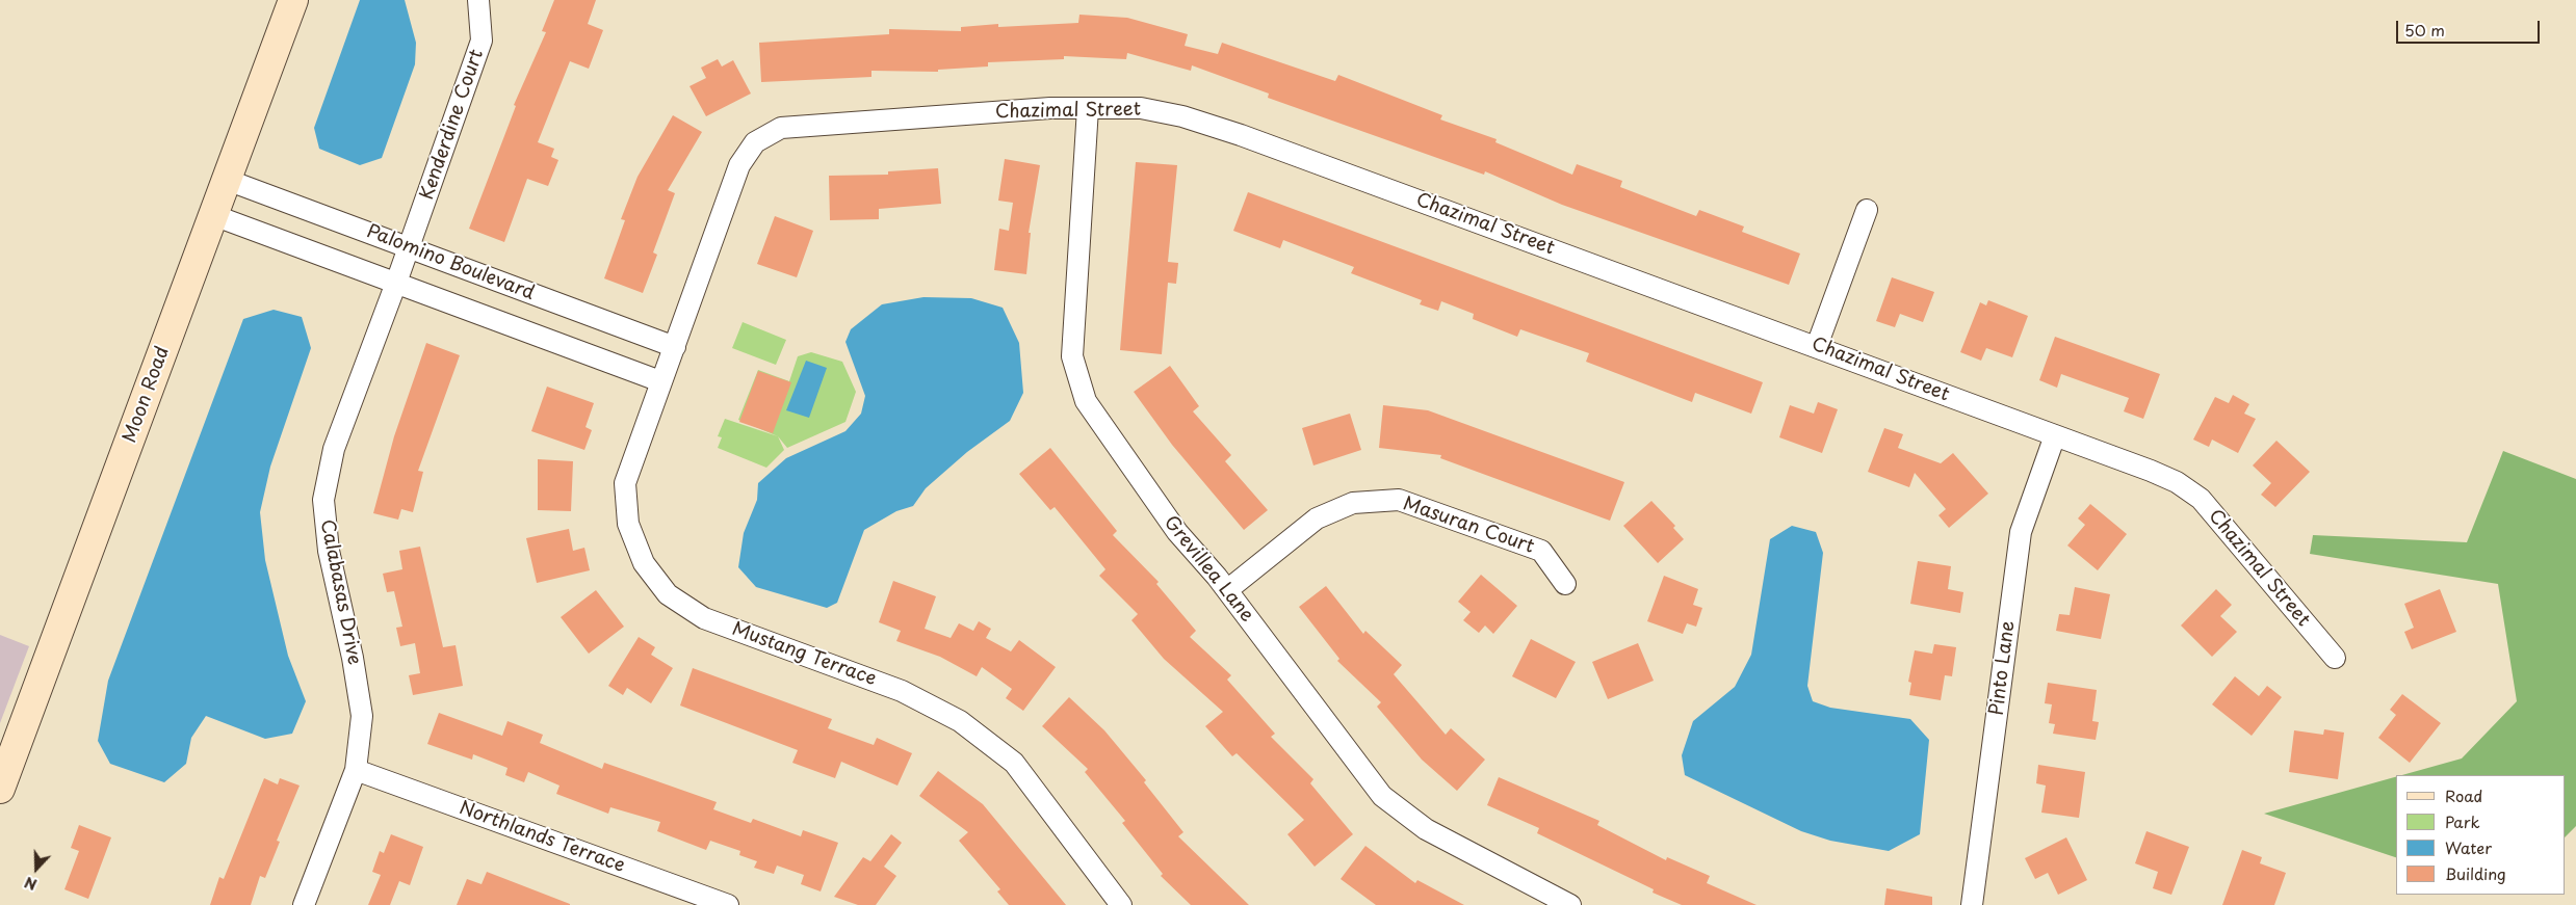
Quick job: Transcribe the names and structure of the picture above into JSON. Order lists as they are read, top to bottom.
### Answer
{
  "streets": {
    "street": [
      "Chazimal Street",
      "Kenderdine Court",
      "Palomino Boulevard",
      "Moon Road",
      "Masuran Court",
      "Grevillea Lane",
      "Calabasas Drive",
      "Mustang Terrace",
      "Pinto Lane",
      "Northlands Terrace"
    ]
  },
  "crossings": [
    ["Chazimal Street", "Palomino Boulevard"],
    ["Chazimal Street", "Grevillea Lane"],
    ["Chazimal Street", "Mustang Terrace"],
    ["Chazimal Street", "Pinto Lane"],
    ["Kenderdine Court", "Palomino Boulevard"],
    ["Kenderdine Court", "Calabasas Drive"],
    ["Palomino Boulevard", "Moon Road"],
    ["Palomino Boulevard", "Calabasas Drive"],
    ["Palomino Boulevard", "Mustang Terrace"],
    ["Masuran Court", "Grevillea Lane"],
    ["Calabasas Drive", "Northlands Terrace"]
  ],
  "legend": [
    "Road",
    "Park",
    "Water",
    "Building"
  ],
  "scale_bar": "50 m",
  "north": "bottom"
}
